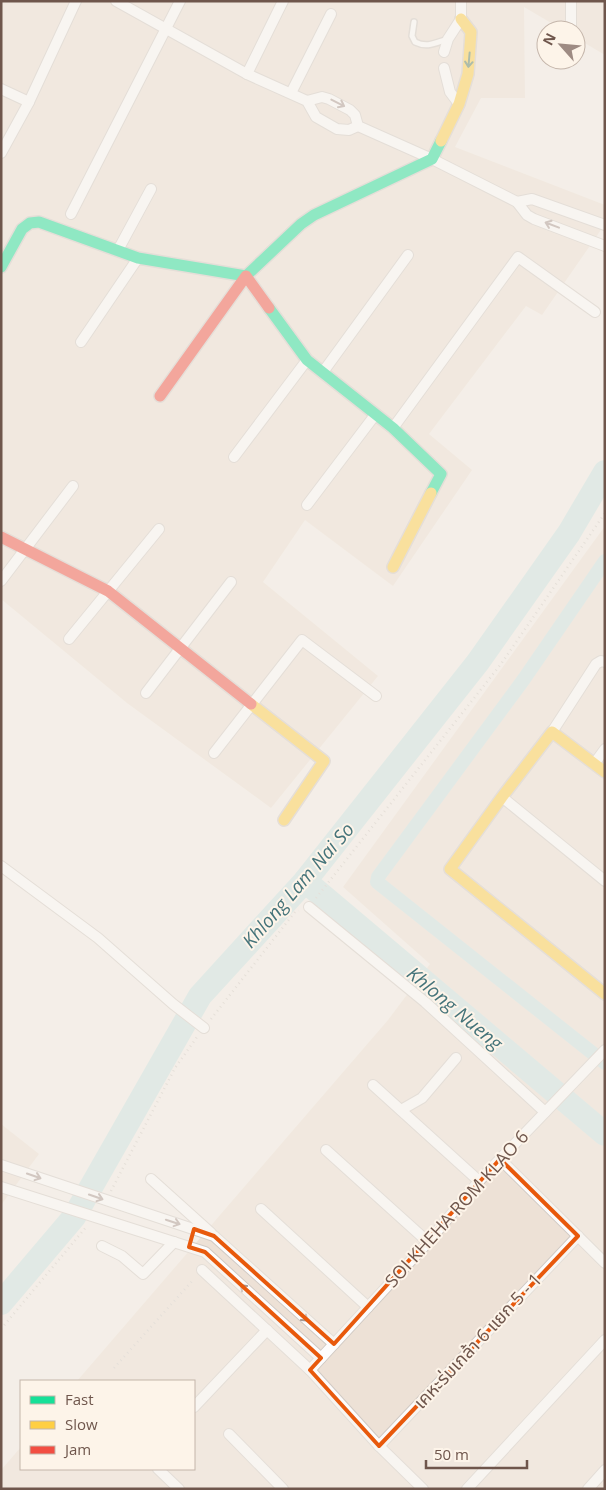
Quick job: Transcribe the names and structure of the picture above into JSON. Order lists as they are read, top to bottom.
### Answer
{
  "streets": {
    "street": ["SOI KHEHA ROM KLAO 6", "เคหะร่มเกล้า 6 แยก 5 - 1"]
  },
  "water": ["Khlong Lam Nai So", "Khlong Nueng"],
  "legend": ["Fast", "Slow", "Jam"],
  "scale_bar": "50 m",
  "north": "top left"
}
